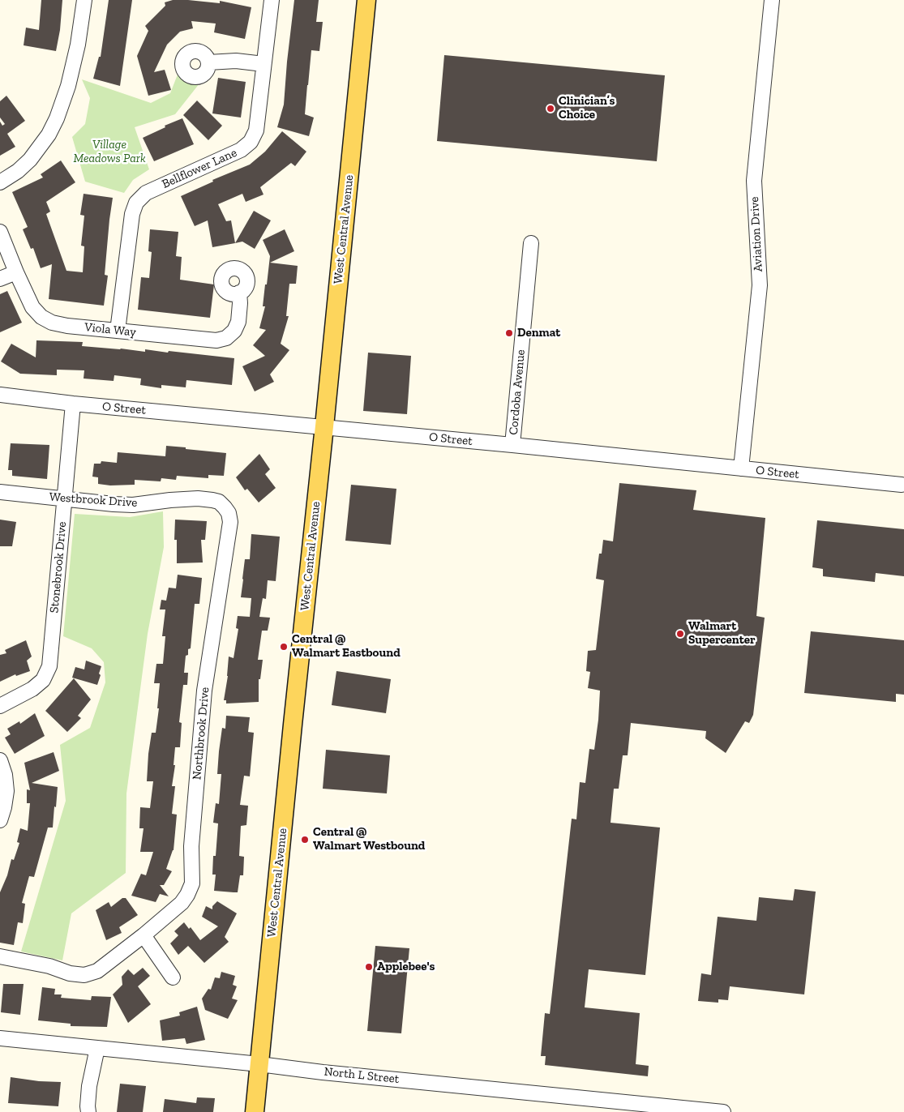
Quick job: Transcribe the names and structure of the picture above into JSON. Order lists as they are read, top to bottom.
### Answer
{
  "streets": {
    "main road": ["West Central Avenue"],
    "street": [
      "Bellflower Lane",
      "Aviation Drive",
      "Viola Way",
      "Cordoba Avenue",
      "O Street",
      "Westbrook Drive",
      "Stonebrook Drive",
      "Northbrook Drive",
      "North L Street"
    ]
  },
  "crossings": [
    ["Bellflower Lane", "Viola Way"],
    ["West Central Avenue", "O Street"],
    ["West Central Avenue", "North L Street"],
    ["Aviation Drive", "O Street"],
    ["Cordoba Avenue", "O Street"],
    ["O Street", "Stonebrook Drive"],
    ["Westbrook Drive", "Stonebrook Drive"],
    ["Westbrook Drive", "Northbrook Drive"]
  ],
  "parks": ["Village Meadows Park"],
  "places": [
    "Clinician’s Choice",
    "Denmat",
    "Walmart Supercenter",
    "Central @ Walmart Eastbound",
    "Central @ Walmart Westbound",
    "Applebee's"
  ]
}
